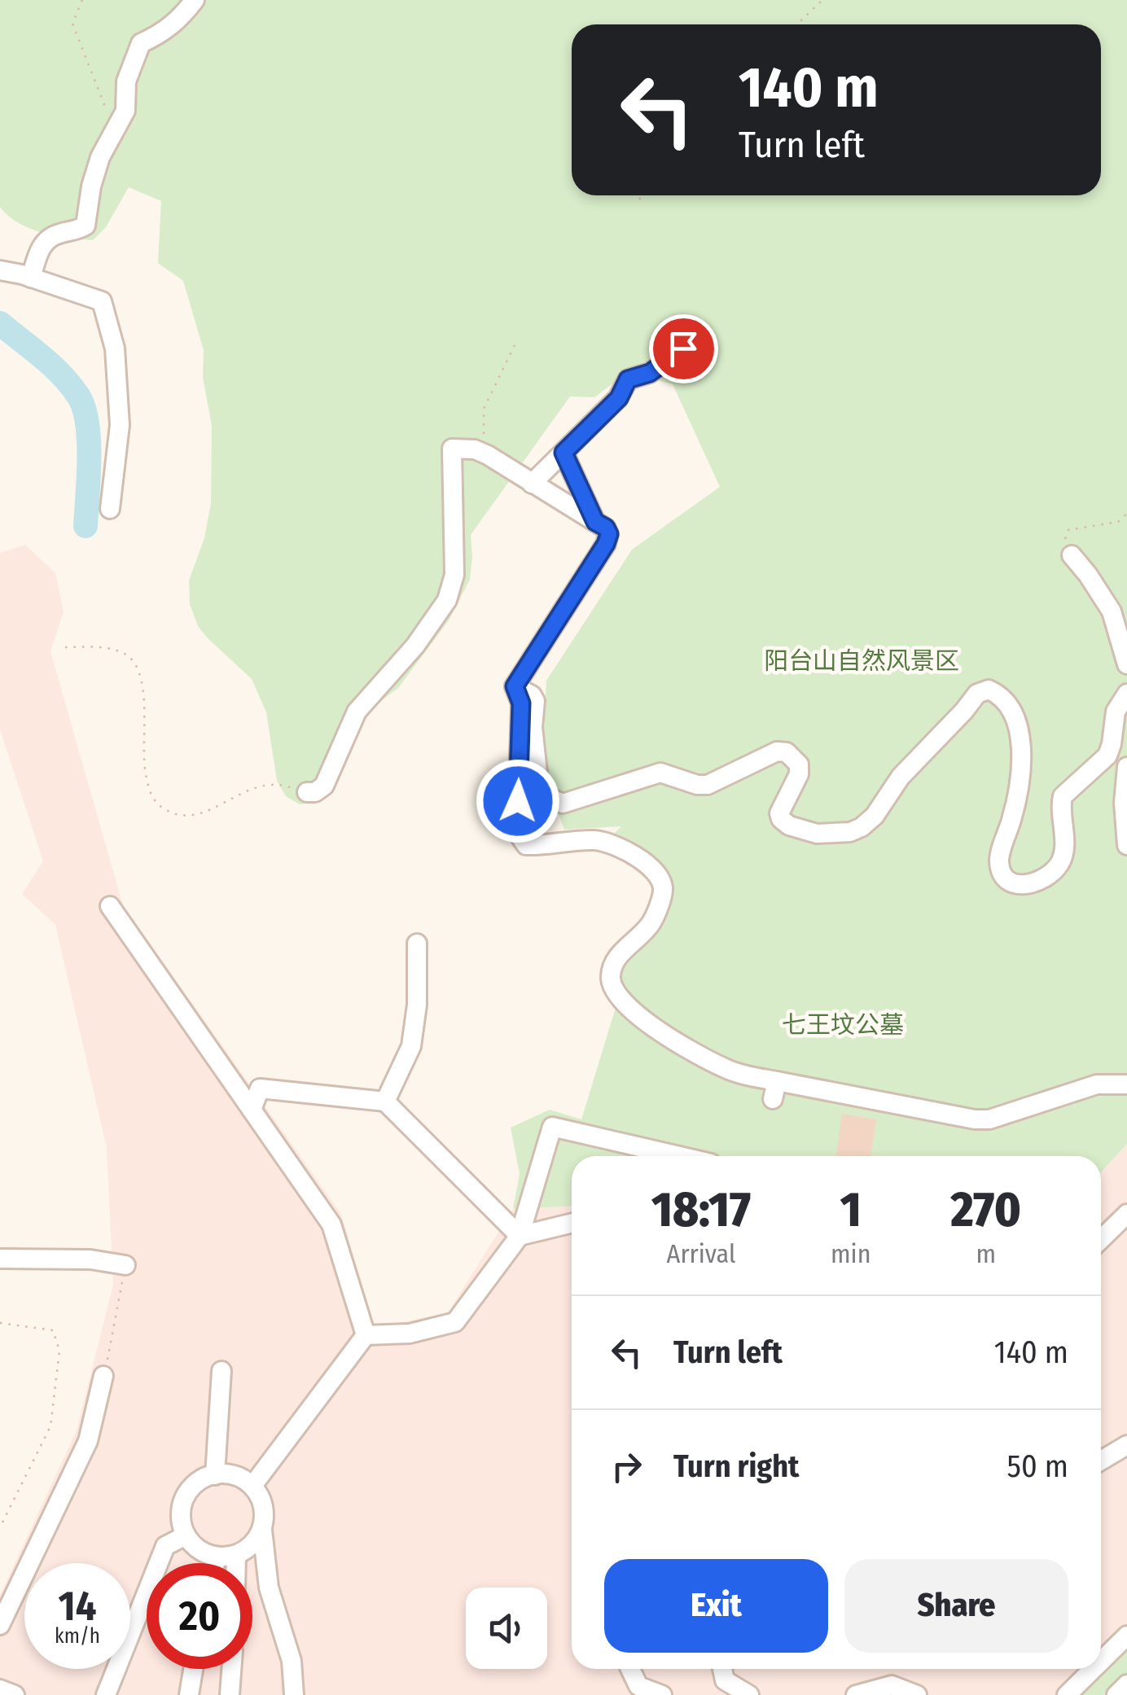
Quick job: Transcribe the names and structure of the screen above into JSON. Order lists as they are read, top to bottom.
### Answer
{
  "parks": ["阳台山自然风景区", "七王坟公墓"],
  "page": {
    "turn": ["140 m", "Turn left"],
    "eta": [
      "18:17",
      "Arrival",
      "1",
      "min",
      "270",
      "m"
    ],
    "list": [
      {
        "name": "Turn left",
        "value": "140 m"
      },
      {
        "name": "Turn right",
        "value": "50 m"
      }
    ],
    "buttons": ["Exit", "Share"],
    "speed": "14 km/h",
    "limit": "20"
  }
}
